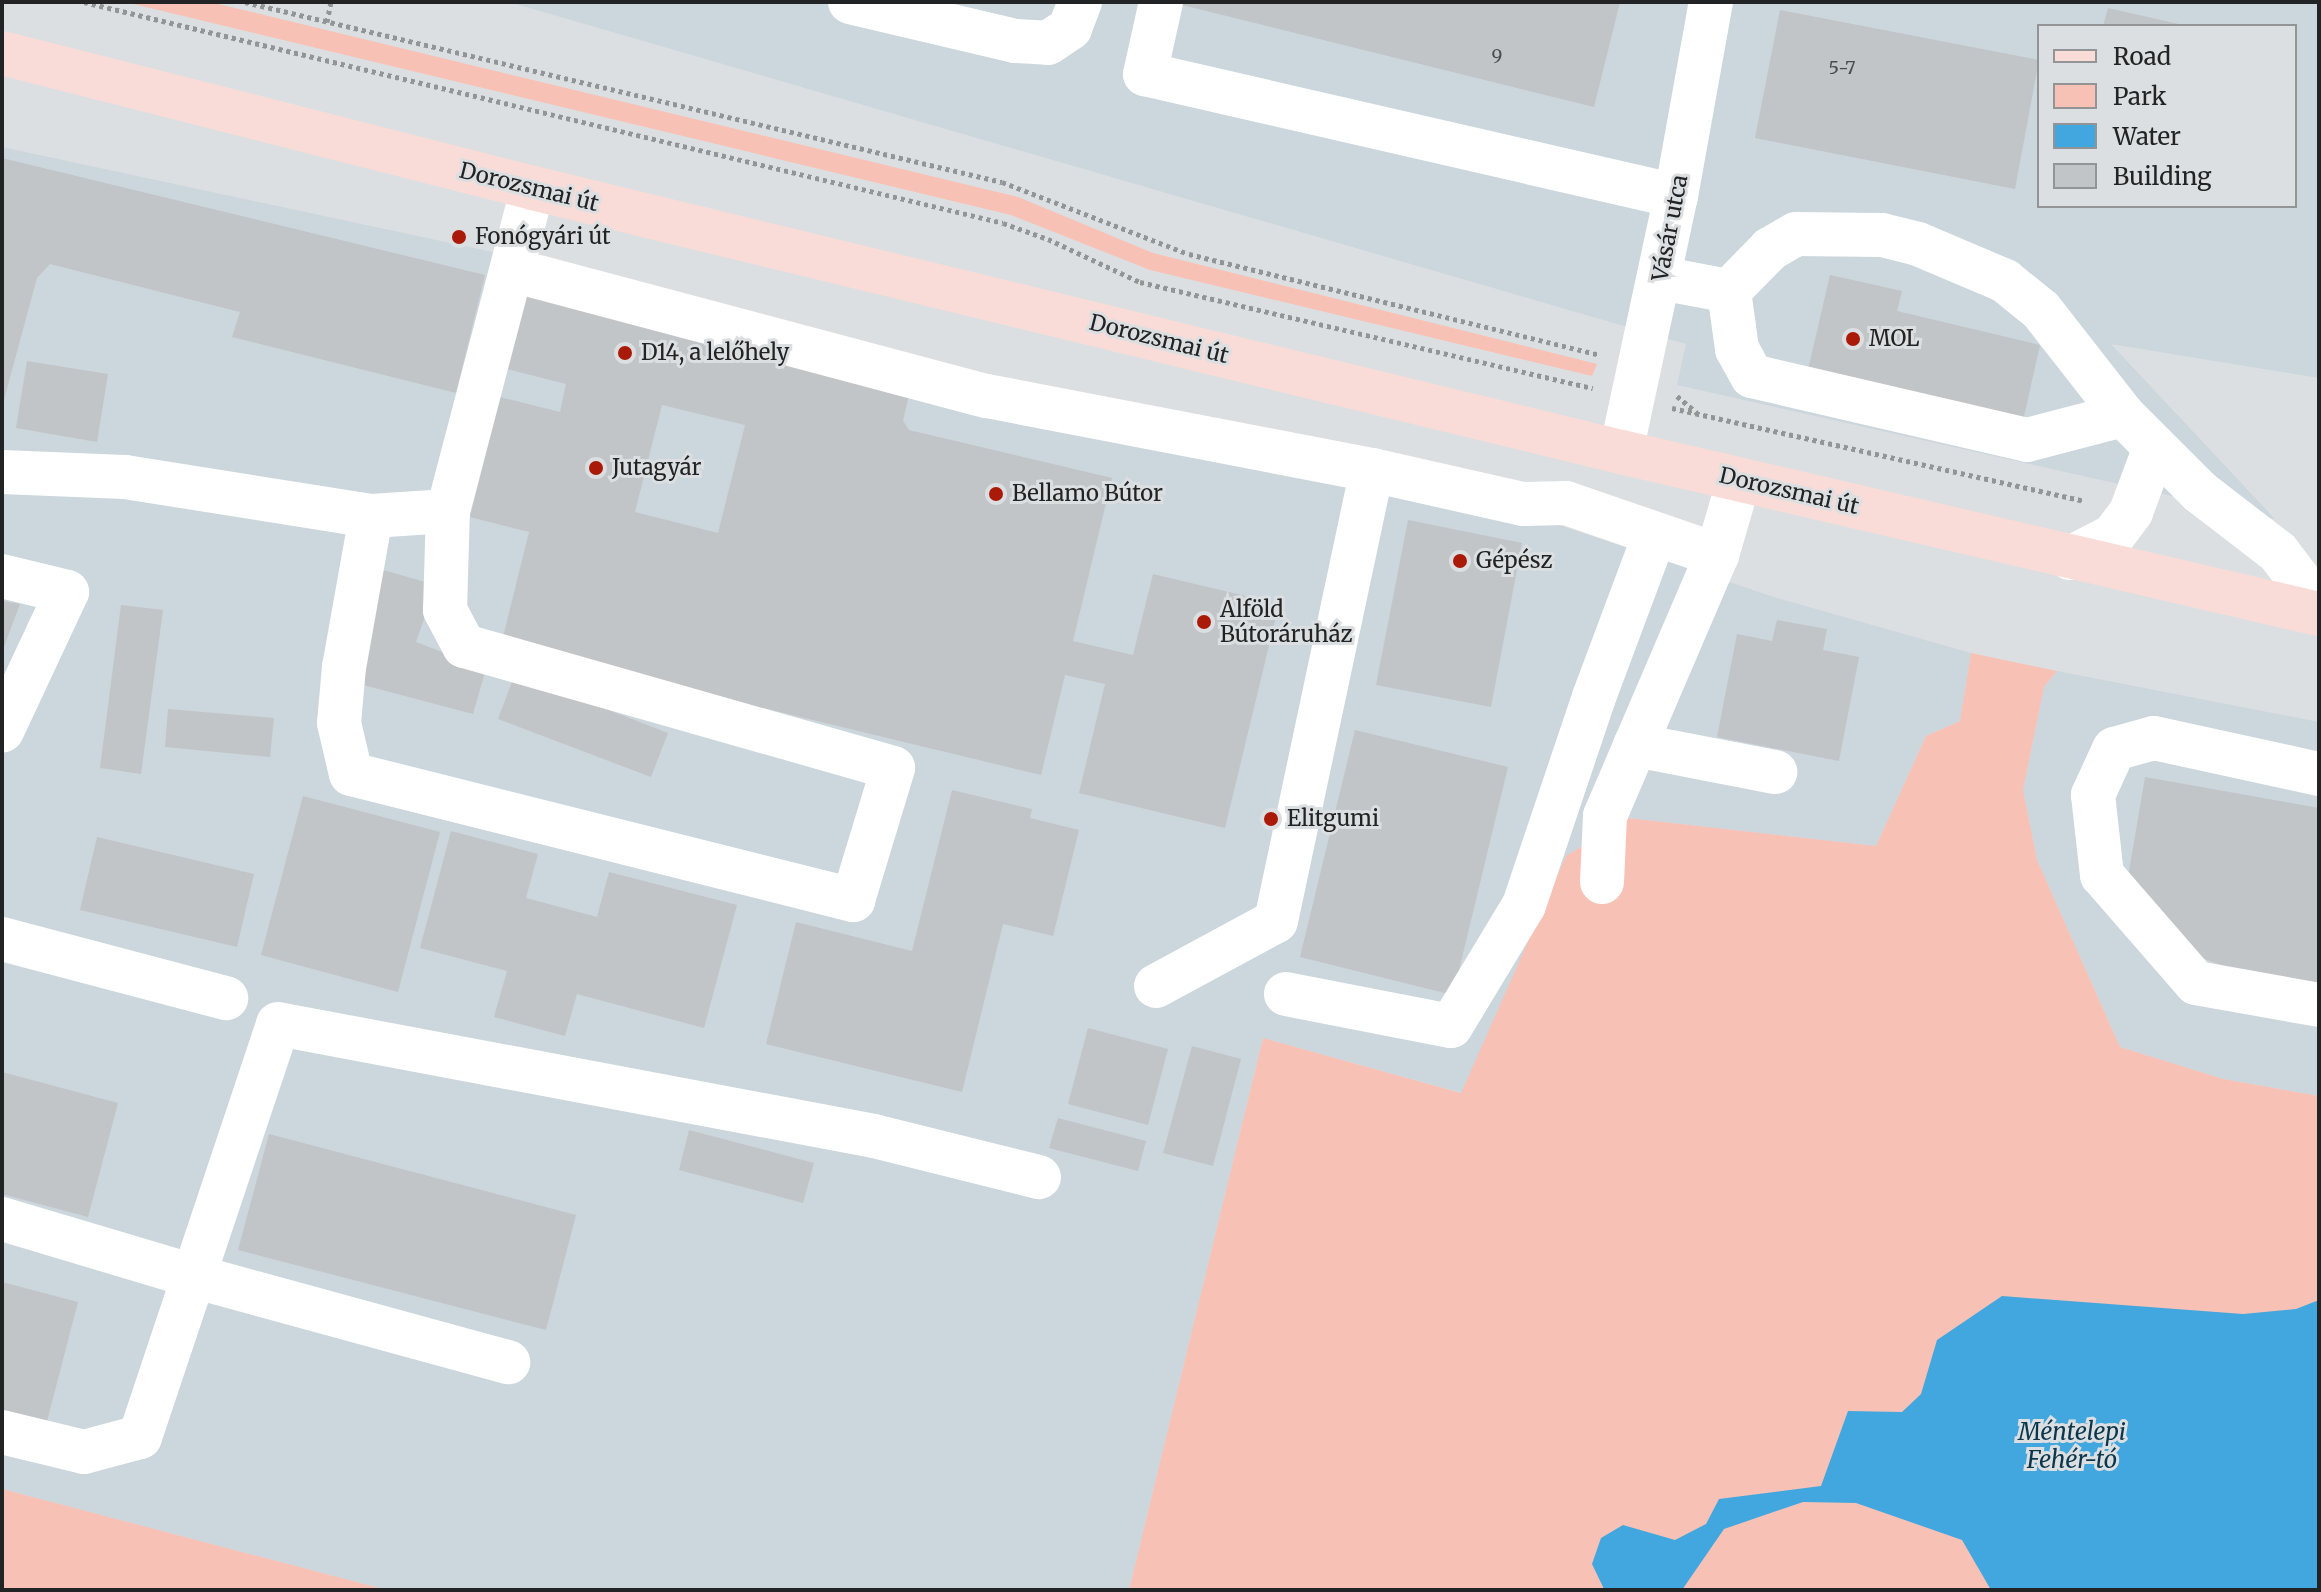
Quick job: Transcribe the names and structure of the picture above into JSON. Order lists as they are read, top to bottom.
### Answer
{
  "streets": {
    "main road": ["Dorozsmai út"],
    "street": ["Vásár utca"]
  },
  "crossings": [
    ["Dorozsmai út", "Vásár utca"]
  ],
  "water": ["Méntelepi Fehér-tó"],
  "places": [
    "Fonógyári út",
    "MOL",
    "D14, a lelőhely",
    "Jutagyár",
    "Bellamo Bútor",
    "Gépész",
    "Alföld Bútoráruház",
    "Elitgumi"
  ],
  "house_numbers": ["9", "5-7"],
  "legend": [
    "Road",
    "Park",
    "Water",
    "Building"
  ]
}
